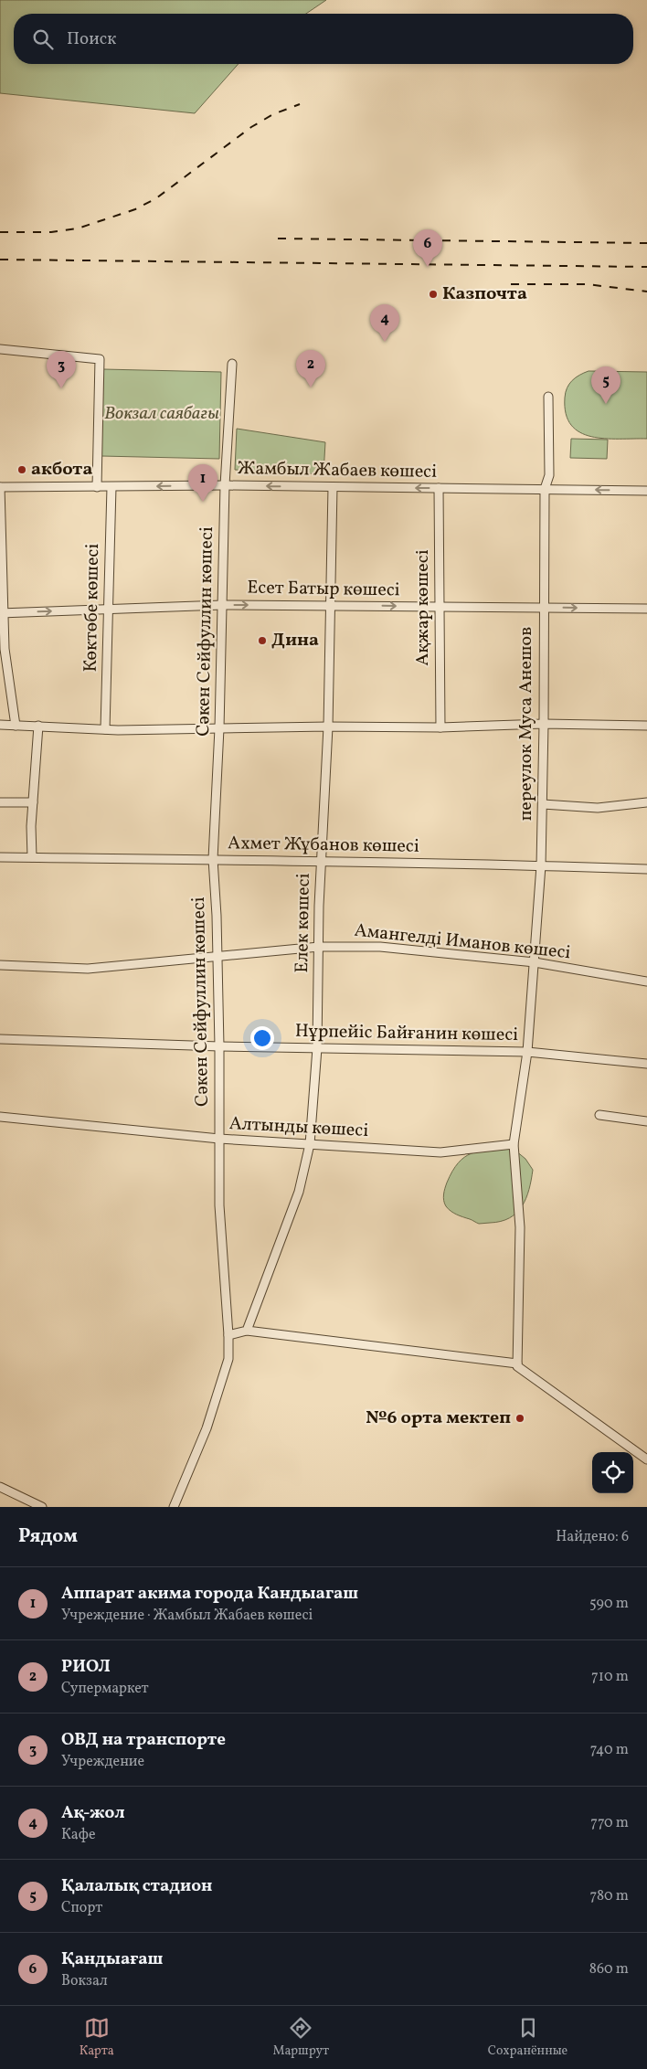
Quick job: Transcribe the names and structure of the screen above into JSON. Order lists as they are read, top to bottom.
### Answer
{
  "streets": {
    "street": [
      "Жамбыл Жабаев көшесі",
      "Есет Батыр көшесі",
      "Көктөбе көшесі",
      "Ақжар көшесі",
      "Сәкен Сейфуллин көшесі",
      "переулок Муса Анешов",
      "Ахмет Жұбанов көшесі",
      "Елек көшесі",
      "Амангелді Иманов көшесі",
      "Нұрпейіс Байғанин көшесі",
      "Алтынды көшесі"
    ]
  },
  "crossings": [
    ["Жамбыл Жабаев көшесі", "Көктөбе көшесі"],
    ["Жамбыл Жабаев көшесі", "Ақжар көшесі"],
    ["Жамбыл Жабаев көшесі", "Сәкен Сейфуллин көшесі"],
    ["Жамбыл Жабаев көшесі", "переулок Муса Анешов"],
    ["Жамбыл Жабаев көшесі", "Елек көшесі"],
    ["Есет Батыр көшесі", "Көктөбе көшесі"],
    ["Есет Батыр көшесі", "Ақжар көшесі"],
    ["Есет Батыр көшесі", "Сәкен Сейфуллин көшесі"],
    ["Есет Батыр көшесі", "переулок Муса Анешов"],
    ["Есет Батыр көшесі", "Елек көшесі"],
    ["Сәкен Сейфуллин көшесі", "Ахмет Жұбанов көшесі"],
    ["Сәкен Сейфуллин көшесі", "Амангелді Иманов көшесі"],
    ["Сәкен Сейфуллин көшесі", "Нұрпейіс Байғанин көшесі"],
    ["Сәкен Сейфуллин көшесі", "Алтынды көшесі"],
    ["переулок Муса Анешов", "Ахмет Жұбанов көшесі"],
    ["переулок Муса Анешов", "Амангелді Иманов көшесі"],
    ["переулок Муса Анешов", "Нұрпейіс Байғанин көшесі"],
    ["переулок Муса Анешов", "Алтынды көшесі"],
    ["Ахмет Жұбанов көшесі", "Елек көшесі"],
    ["Елек көшесі", "Амангелді Иманов көшесі"],
    ["Елек көшесі", "Нұрпейіс Байғанин көшесі"],
    ["Елек көшесі", "Алтынды көшесі"]
  ],
  "one_way": ["Жамбыл Жабаев көшесі", "Есет Батыр көшесі"],
  "parks": ["Вокзал саябағы"],
  "places": [
    "Казпочта",
    "акбота",
    "Дина",
    "№6 орта мектеп"
  ],
  "page": {
    "search": "Поиск",
    "pins": [
      "6",
      "4",
      "2",
      "3",
      "5",
      "1"
    ],
    "heading": ["Рядом", "Найдено: 6"],
    "list": [
      {
        "mark": "1",
        "name": "Аппарат акима города Кандыагаш",
        "note": "Учреждение · Жамбыл Жабаев көшесі",
        "value": "590 m"
      },
      {
        "mark": "2",
        "name": "РИОЛ",
        "note": "Супермаркет",
        "value": "710 m"
      },
      {
        "mark": "3",
        "name": "ОВД на транспорте",
        "note": "Учреждение",
        "value": "740 m"
      },
      {
        "mark": "4",
        "name": "Ақ-жол",
        "note": "Кафе",
        "value": "770 m"
      },
      {
        "mark": "5",
        "name": "Қалалық стадион",
        "note": "Спорт",
        "value": "780 m"
      },
      {
        "mark": "6",
        "name": "Қандыағаш",
        "note": "Вокзал",
        "value": "860 m"
      }
    ],
    "nav": ["Карта", "Маршрут", "Сохранённые"]
  }
}
